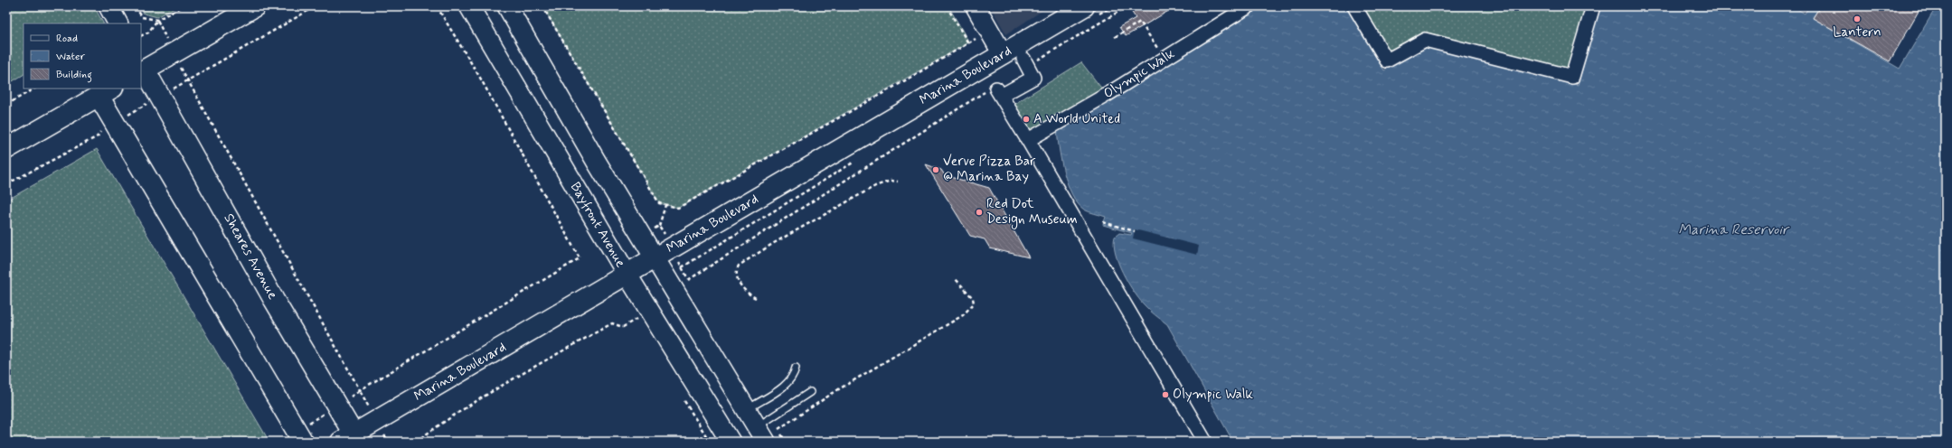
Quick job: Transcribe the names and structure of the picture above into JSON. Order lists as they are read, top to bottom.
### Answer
{
  "streets": {
    "main road": ["Marina Boulevard", "Bayfront Avenue", "Sheares Avenue"],
    "street": ["Olympic Walk"]
  },
  "crossings": [
    ["Marina Boulevard", "Bayfront Avenue"],
    ["Marina Boulevard", "Sheares Avenue"]
  ],
  "water": ["Marina Reservoir"],
  "places": [
    "Lantern",
    "A World United",
    "Verve Pizza Bar @ Marina Bay",
    "Red Dot Design Museum",
    "Olympic Walk"
  ],
  "legend": ["Road", "Water", "Building"]
}
